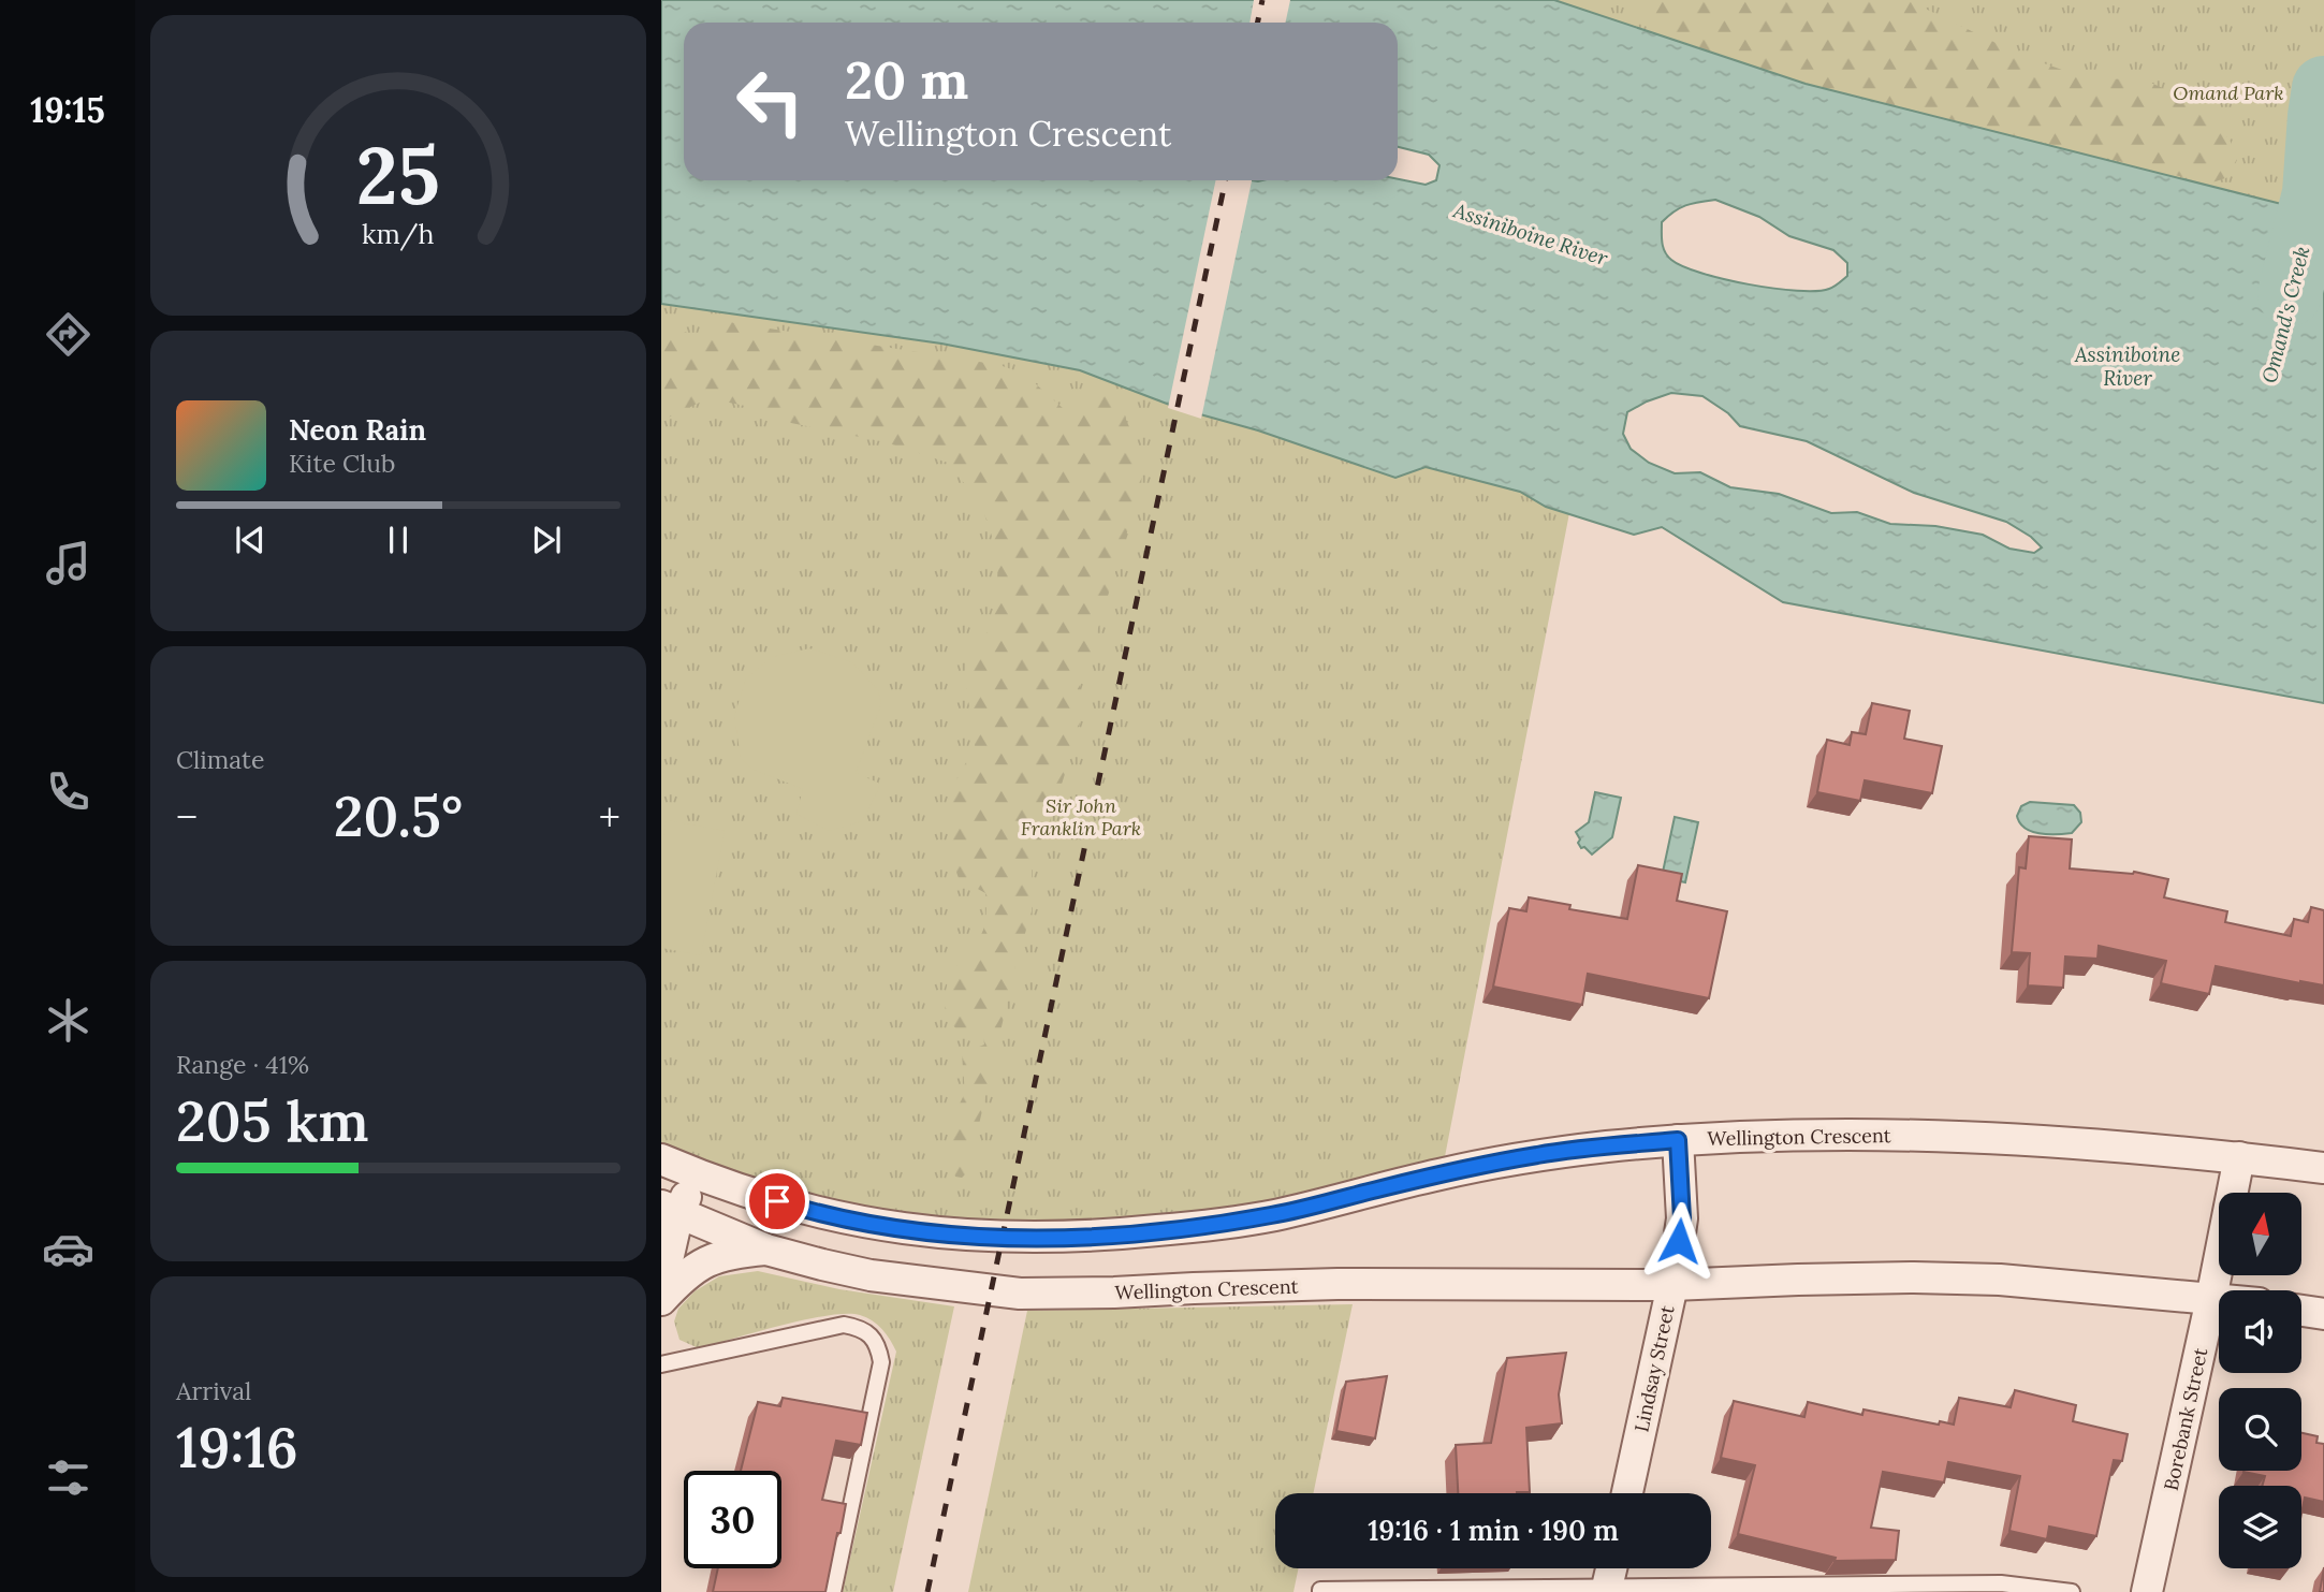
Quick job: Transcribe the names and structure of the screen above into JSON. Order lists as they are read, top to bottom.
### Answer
{
  "streets": {
    "street": ["Wellington Crescent", "Lindsay Street", "Borebank Street"]
  },
  "crossings": [
    ["Wellington Crescent", "Lindsay Street"],
    ["Wellington Crescent", "Borebank Street"]
  ],
  "water": ["Assiniboine River", "Omand's Creek"],
  "parks": ["Omand Park", "Sir John Franklin Park"],
  "north": "top",
  "page": {
    "tabs": "19:15",
    "turn": ["20 m", "Wellington Crescent"],
    "song": ["Neon Rain", "Kite Club"],
    "tile": [
      "Climate",
      ["Range · 41%", "205 km"],
      ["Arrival", "19:16"]
    ],
    "heat": ["−", "20.5°", "+"],
    "limit": "30",
    "trip": "19:16 · 1 min · 190 m",
    "gauge": ["25", "km/h"]
  }
}
